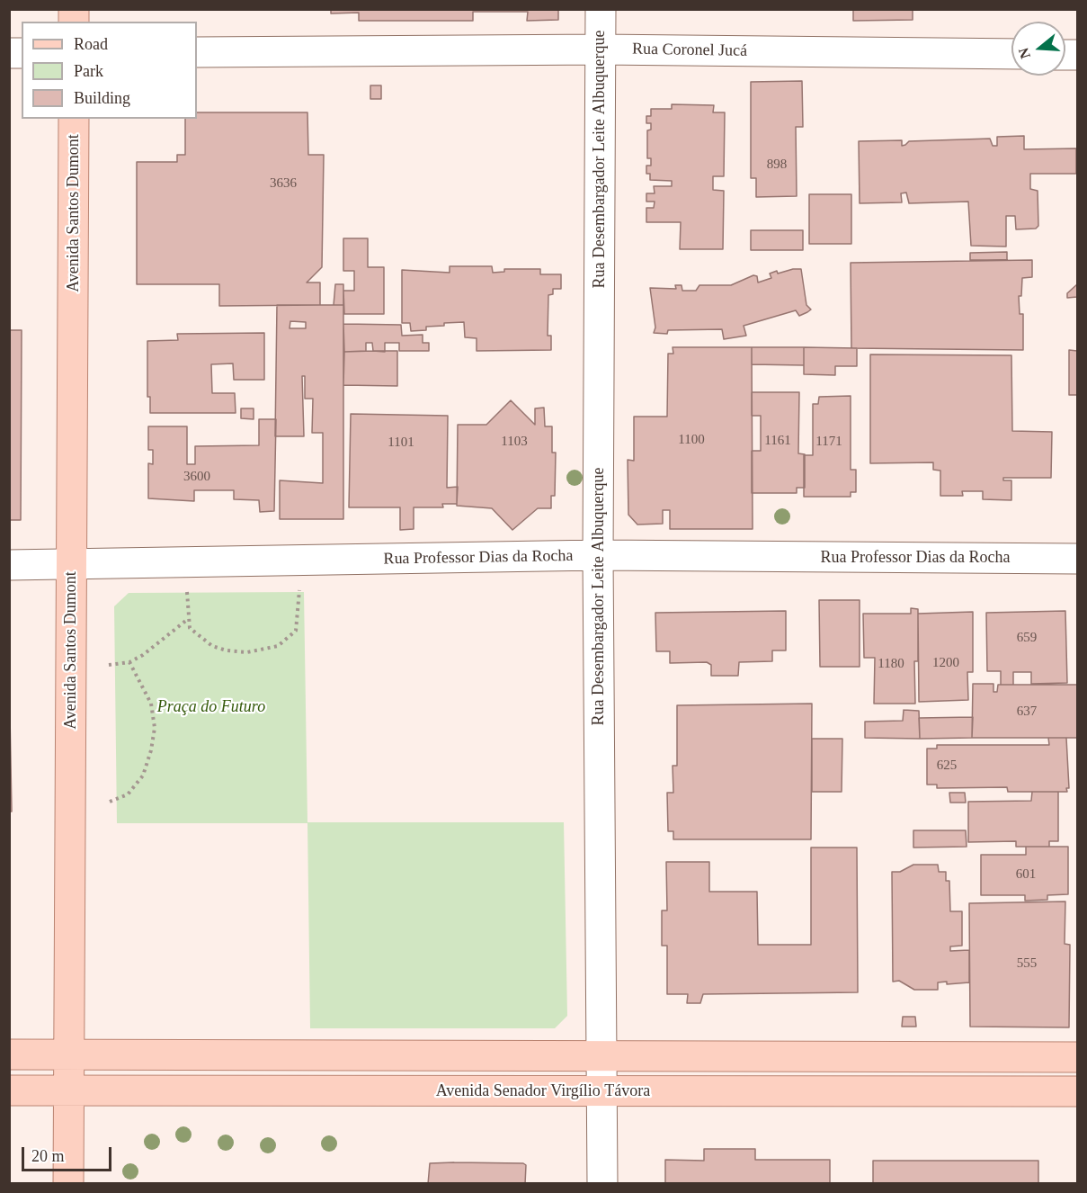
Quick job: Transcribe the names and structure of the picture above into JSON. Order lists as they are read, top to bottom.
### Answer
{
  "streets": {
    "main road": ["Avenida Santos Dumont", "Avenida Senador Virgílio Távora"],
    "street": ["Rua Coronel Jucá", "Rua Desembargador Leite Albuquerque", "Rua Professor Dias da Rocha"]
  },
  "crossings": [
    ["Rua Coronel Jucá", "Rua Desembargador Leite Albuquerque"],
    ["Rua Desembargador Leite Albuquerque", "Rua Professor Dias da Rocha"],
    ["Rua Desembargador Leite Albuquerque", "Avenida Senador Virgílio Távora"],
    ["Avenida Santos Dumont", "Rua Professor Dias da Rocha"],
    ["Avenida Santos Dumont", "Avenida Senador Virgílio Távora"]
  ],
  "parks": ["Praça do Futuro"],
  "house_numbers": [
    "898",
    "3636",
    "1100",
    "1161",
    "1103",
    "1171",
    "1101",
    "3600",
    "659",
    "1200",
    "1180",
    "637",
    "625",
    "601",
    "555"
  ],
  "legend": ["Road", "Park", "Building"],
  "scale_bar": "20 m",
  "north": "left"
}
